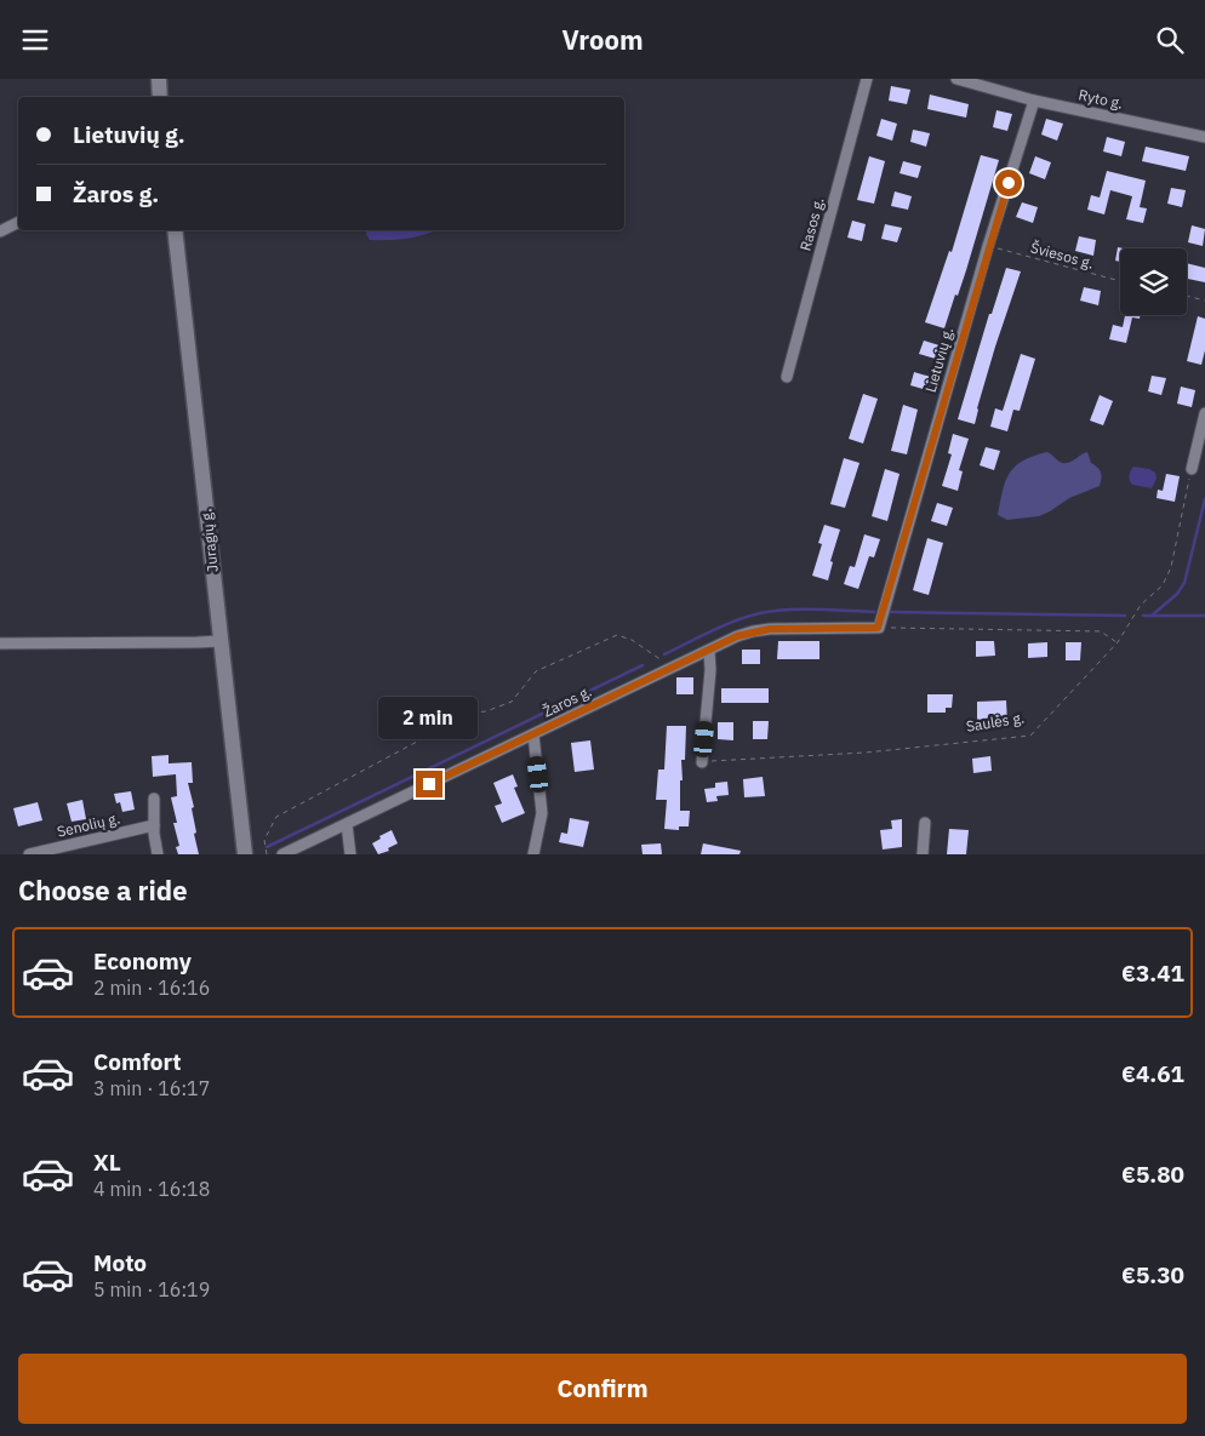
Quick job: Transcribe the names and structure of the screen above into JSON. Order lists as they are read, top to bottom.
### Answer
{
  "streets": {
    "main road": ["Juragių g."],
    "street": [
      "Ryto g.",
      "Rasos g.",
      "Lietuvių g.",
      "Žaros g.",
      "Senolių g."
    ],
    "path": ["Šviesos g.", "Saulės g."]
  },
  "crossings": [
    ["Ryto g.", "Lietuvių g."],
    ["Šviesos g.", "Lietuvių g."],
    ["Lietuvių g.", "Žaros g."]
  ],
  "page": {
    "header": "Vroom",
    "banner": ["Lietuvių g.", "Žaros g."],
    "bubble": "2 min",
    "heading": "Choose a ride",
    "list": [
      {
        "name": "Economy",
        "note": "2 min · 16:16",
        "value": "€3.41"
      },
      {
        "name": "Comfort",
        "note": "3 min · 16:17",
        "value": "€4.61"
      },
      {
        "name": "XL",
        "note": "4 min · 16:18",
        "value": "€5.80"
      },
      {
        "name": "Moto",
        "note": "5 min · 16:19",
        "value": "€5.30"
      }
    ],
    "buttons": "Confirm"
  }
}
